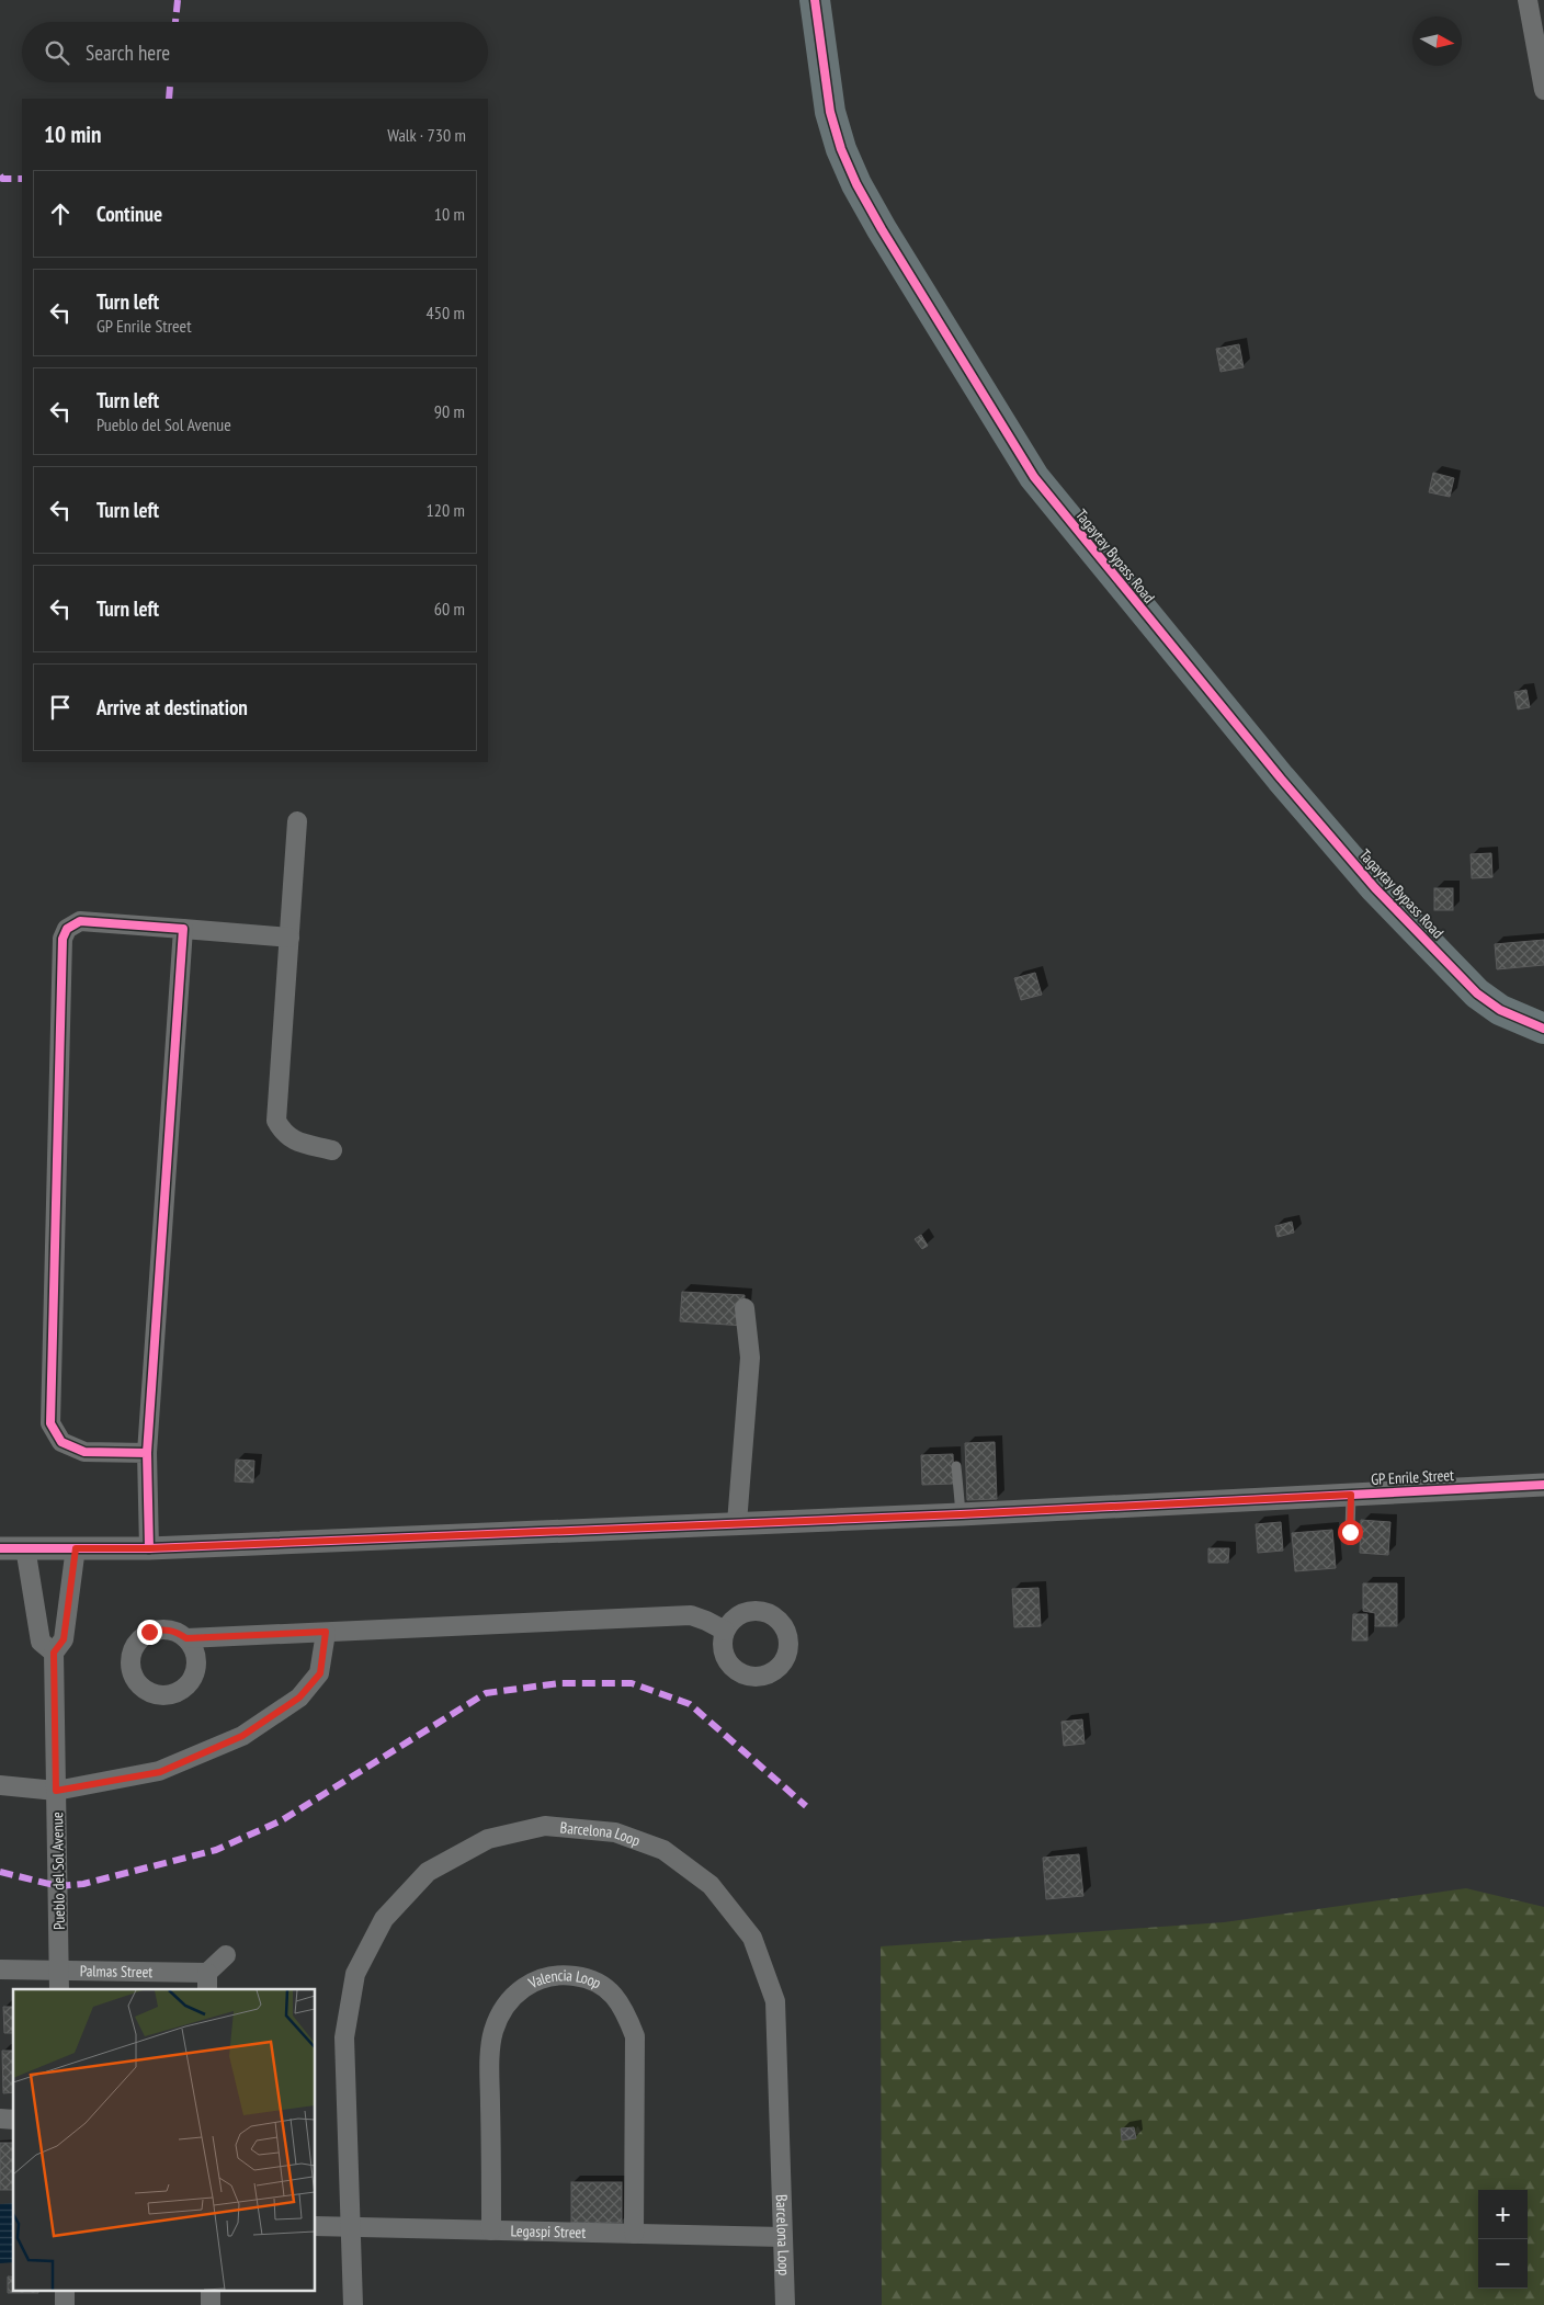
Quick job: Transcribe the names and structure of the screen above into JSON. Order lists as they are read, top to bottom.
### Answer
{
  "streets": {
    "main road": ["Tagaytay Bypass Road"],
    "street": [
      "GP Enrile Street",
      "Barcelona Loop",
      "Pueblo del Sol Avenue",
      "Palmas Street",
      "Valencia Loop",
      "Legaspi Street"
    ]
  },
  "crossings": [
    ["GP Enrile Street", "Pueblo del Sol Avenue"],
    ["Barcelona Loop", "Legaspi Street"],
    ["Pueblo del Sol Avenue", "Palmas Street"],
    ["Valencia Loop", "Legaspi Street"]
  ],
  "north": "right",
  "page": {
    "search": "Search here",
    "heading": ["10 min", "Walk · 730 m"],
    "list": [
      ["Continue", "10 m"],
      ["Turn left", "GP Enrile Street", "450 m"],
      ["Turn left", "Pueblo del Sol Avenue", "90 m"],
      ["Turn left", "120 m"],
      ["Turn left", "60 m"],
      "Arrive at destination"
    ],
    "map_buttons": ["+", "−"]
  }
}
